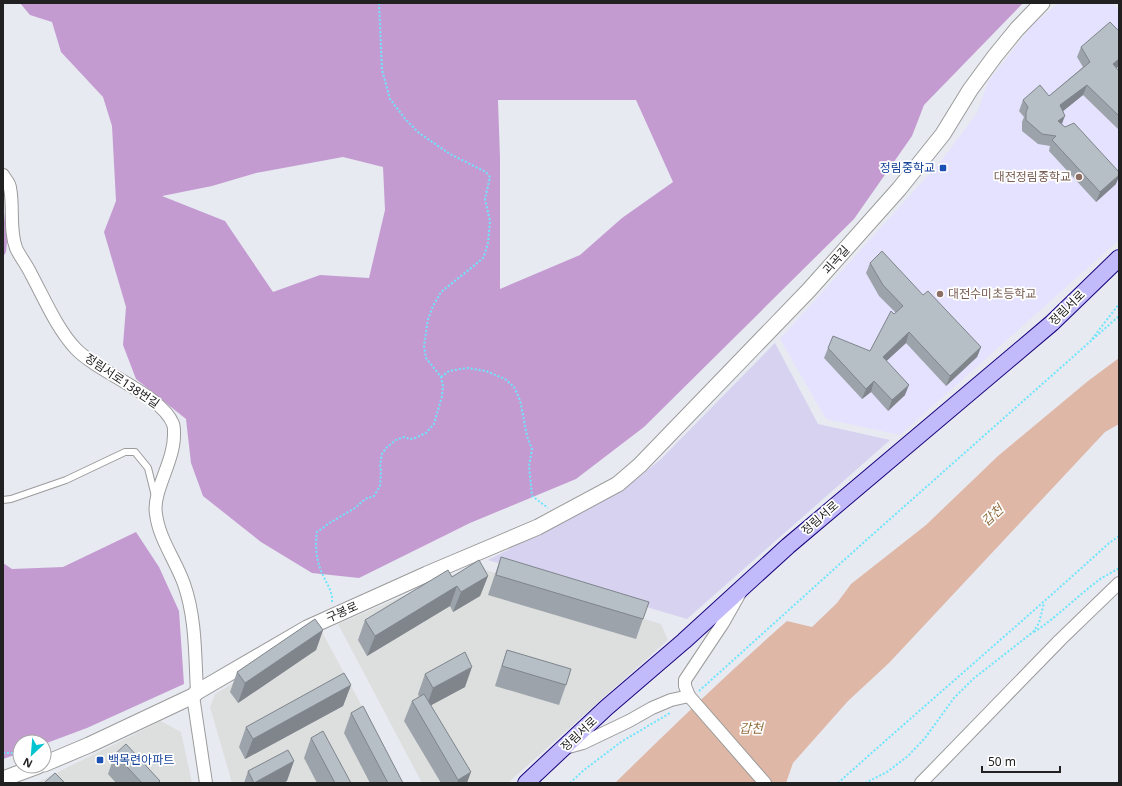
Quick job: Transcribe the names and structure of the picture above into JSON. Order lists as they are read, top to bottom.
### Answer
{
  "streets": {
    "main road": ["정림서로"],
    "street": ["괴곡길", "정림서로138번길", "구봉로"]
  },
  "crossings": [
    ["괴곡길", "구봉로"],
    ["정림서로138번길", "구봉로"]
  ],
  "water": ["갑천"],
  "places": {
    "transit": ["정림중학교", "백목련아파트"],
    "other": ["대전정림중학교", "대전수미초등학교"]
  },
  "scale_bar": "50 m",
  "north": "bottom left"
}
